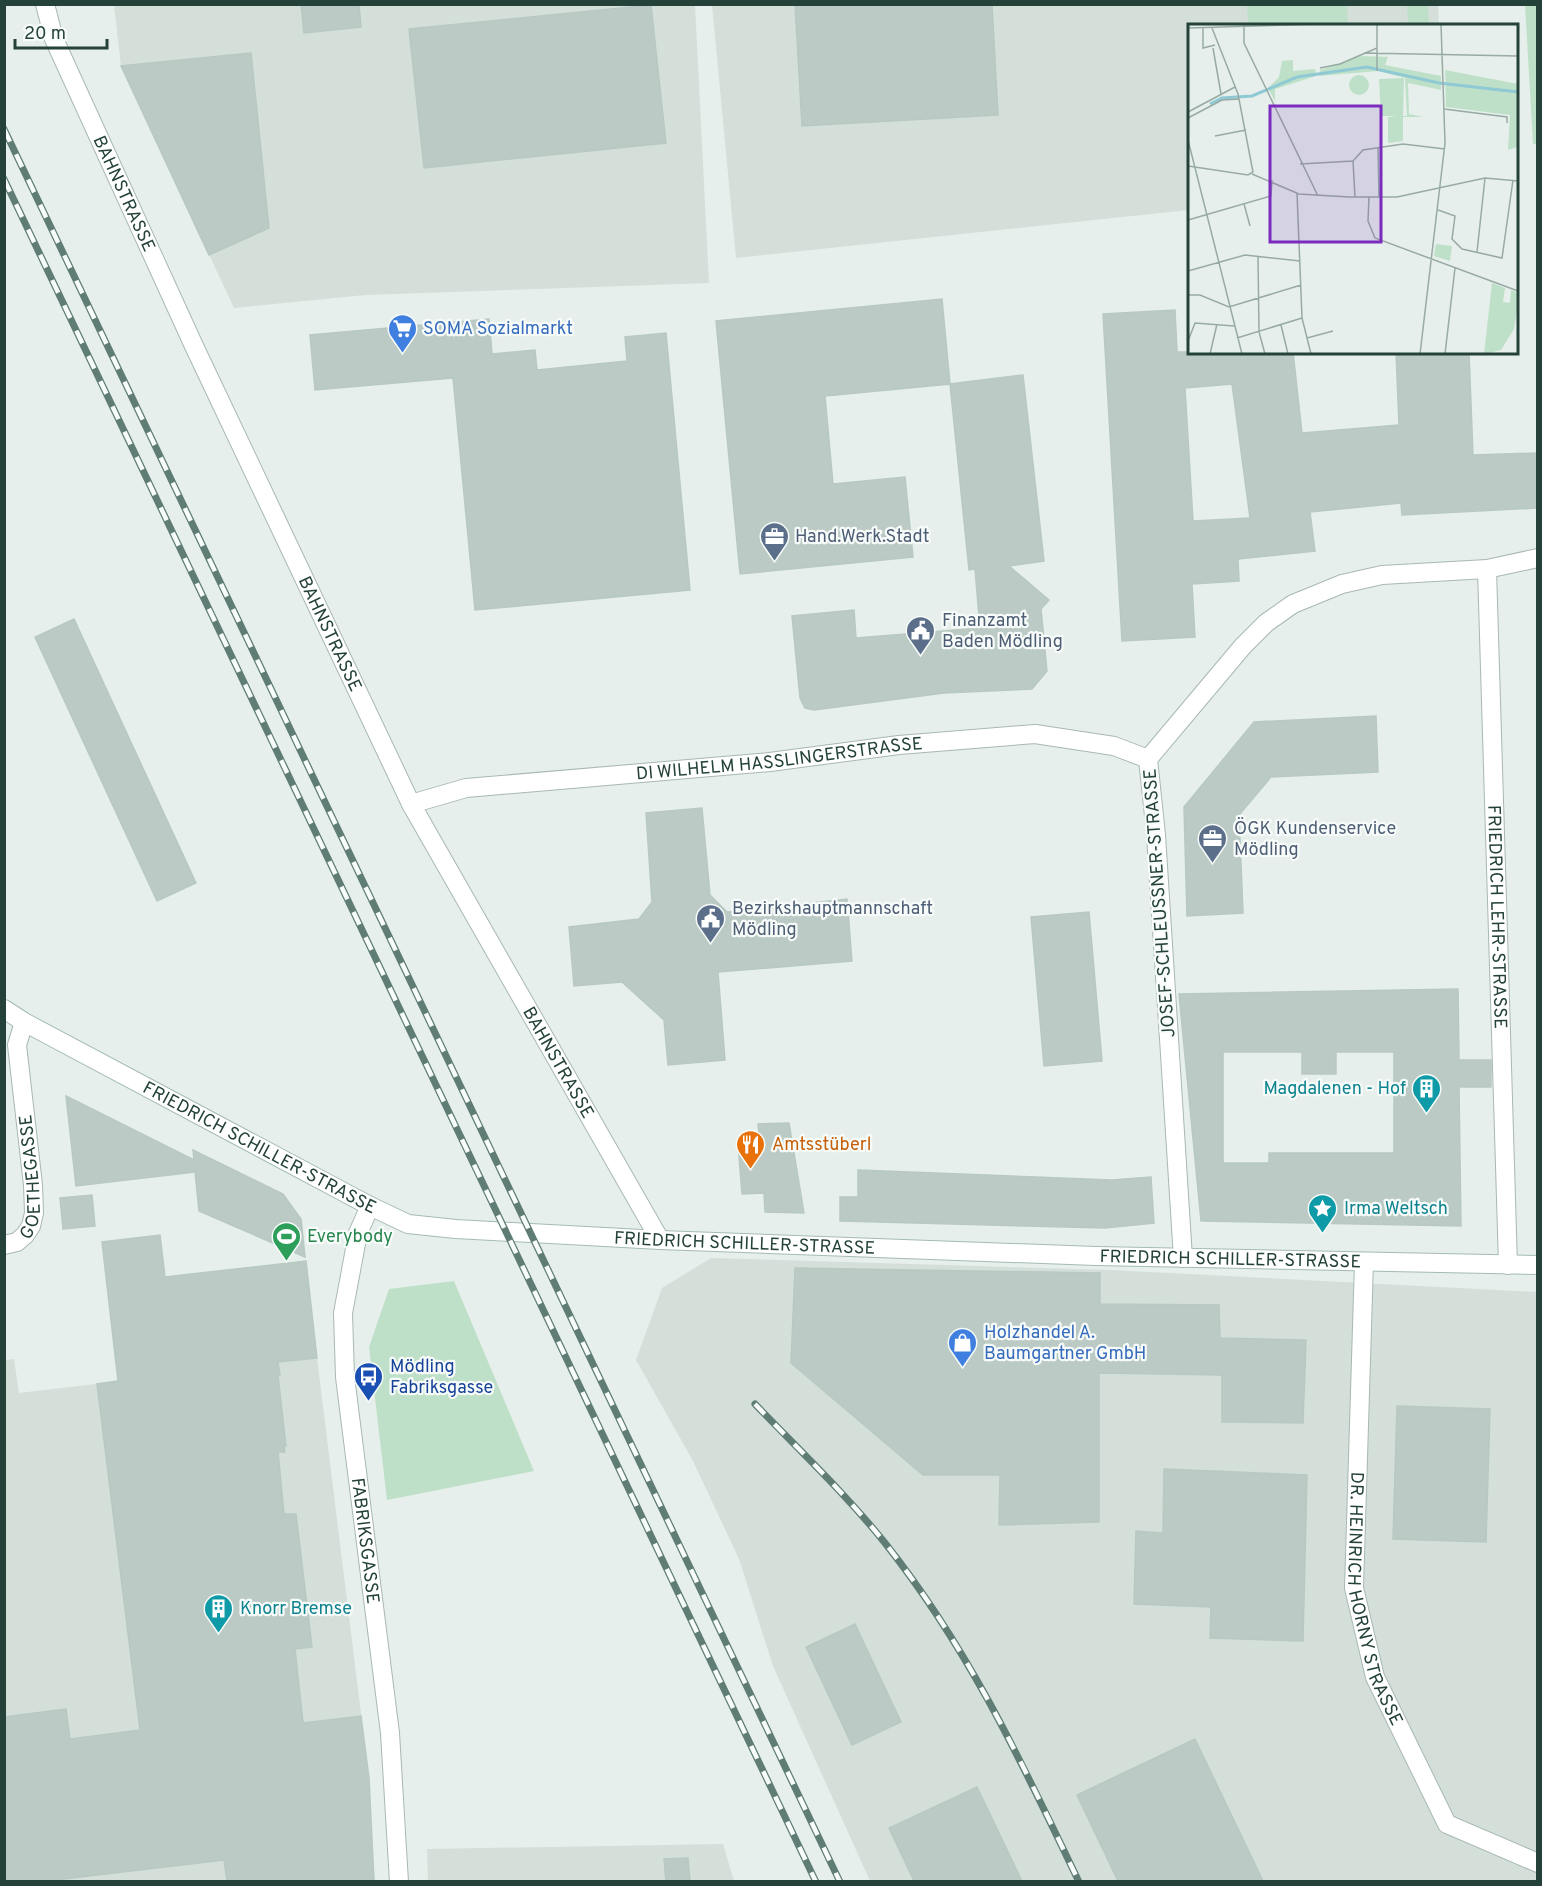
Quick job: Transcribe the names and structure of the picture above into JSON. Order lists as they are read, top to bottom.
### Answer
{
  "streets": {
    "street": [
      "BAHNSTRASSE",
      "DI WILHELM HASSLINGERSTRASSE",
      "JOSEF-SCHLEUSSNER-STRASSE",
      "FRIEDRICH LEHR-STRASSE",
      "FRIEDRICH SCHILLER-STRASSE",
      "GOETHEGASSE",
      "FABRIKSGASSE",
      "DR. HEINRICH HORNY STRASSE"
    ]
  },
  "crossings": [
    ["BAHNSTRASSE", "DI WILHELM HASSLINGERSTRASSE"],
    ["BAHNSTRASSE", "FRIEDRICH SCHILLER-STRASSE"],
    ["DI WILHELM HASSLINGERSTRASSE", "JOSEF-SCHLEUSSNER-STRASSE"],
    ["JOSEF-SCHLEUSSNER-STRASSE", "FRIEDRICH LEHR-STRASSE"],
    ["JOSEF-SCHLEUSSNER-STRASSE", "FRIEDRICH SCHILLER-STRASSE"],
    ["FRIEDRICH LEHR-STRASSE", "FRIEDRICH SCHILLER-STRASSE"],
    ["FRIEDRICH SCHILLER-STRASSE", "GOETHEGASSE"],
    ["FRIEDRICH SCHILLER-STRASSE", "FABRIKSGASSE"],
    ["FRIEDRICH SCHILLER-STRASSE", "DR. HEINRICH HORNY STRASSE"]
  ],
  "places": {
    "supermarket": ["SOMA Sozialmarkt"],
    "office": ["Hand.Werk.Stadt", "ÖGK Kundenservice Mödling"],
    "public building": ["Finanzamt Baden Mödling", "Bezirkshauptmannschaft Mödling"],
    "building": ["Magdalenen - Hof", "Knorr Bremse"],
    "restaurant": ["Amtsstüberl"],
    "place": ["Irma Weltsch"],
    "sports": ["Everybody"],
    "shop": ["Holzhandel A. Baumgartner GmbH"],
    "bus stop": ["Mödling Fabriksgasse"]
  },
  "scale_bar": "20 m"
}
